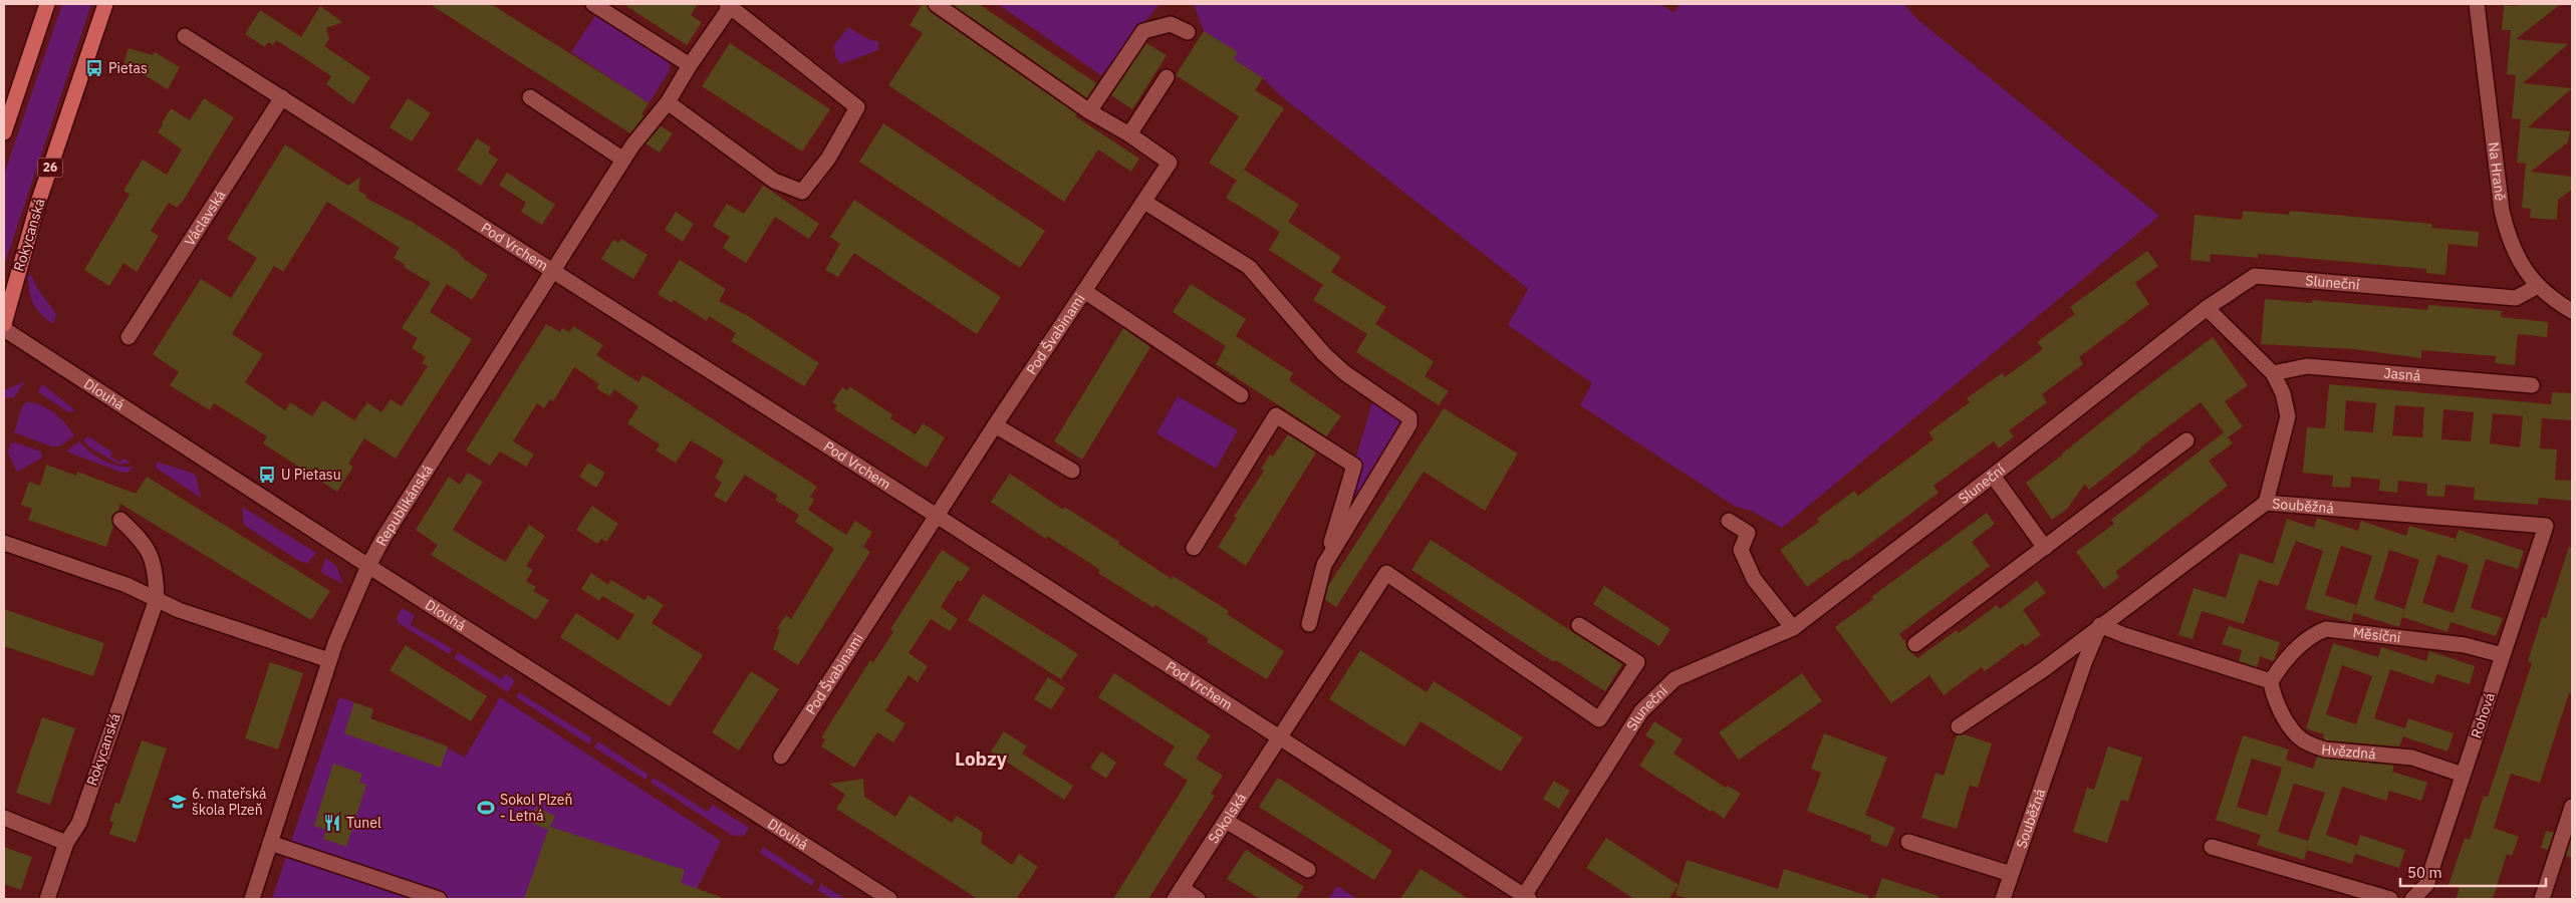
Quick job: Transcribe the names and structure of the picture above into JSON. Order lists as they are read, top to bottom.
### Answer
{
  "streets": {
    "main road": ["26", "Rokycanská"],
    "street": [
      "Na Hraně",
      "Václavská",
      "Pod Vrchem",
      "Sluneční",
      "Pod Švabinami",
      "Jasná",
      "Dlouhá",
      "Republikánská",
      "Souběžná",
      "Měsíční",
      "Rohová",
      "Hvězdná",
      "Sokolská"
    ]
  },
  "crossings": [
    ["Na Hraně", "Sluneční"],
    ["Václavská", "Pod Vrchem"],
    ["Pod Vrchem", "Sluneční"],
    ["Pod Vrchem", "Pod Švabinami"],
    ["Pod Vrchem", "Republikánská"],
    ["Pod Vrchem", "Sokolská"],
    ["Dlouhá", "Republikánská"],
    ["Souběžná", "Rohová"],
    ["Měsíční", "Rohová"],
    ["Měsíční", "Hvězdná"],
    ["Rohová", "Hvězdná"]
  ],
  "districts": ["Lobzy"],
  "places": {
    "bus stop": ["Pietas", "U Pietasu"],
    "school or university": ["6. mateřská škola Plzeň"],
    "sports": ["Sokol Plzeň - Letná"],
    "restaurant": ["Tunel"]
  },
  "scale_bar": "50 m"
}
